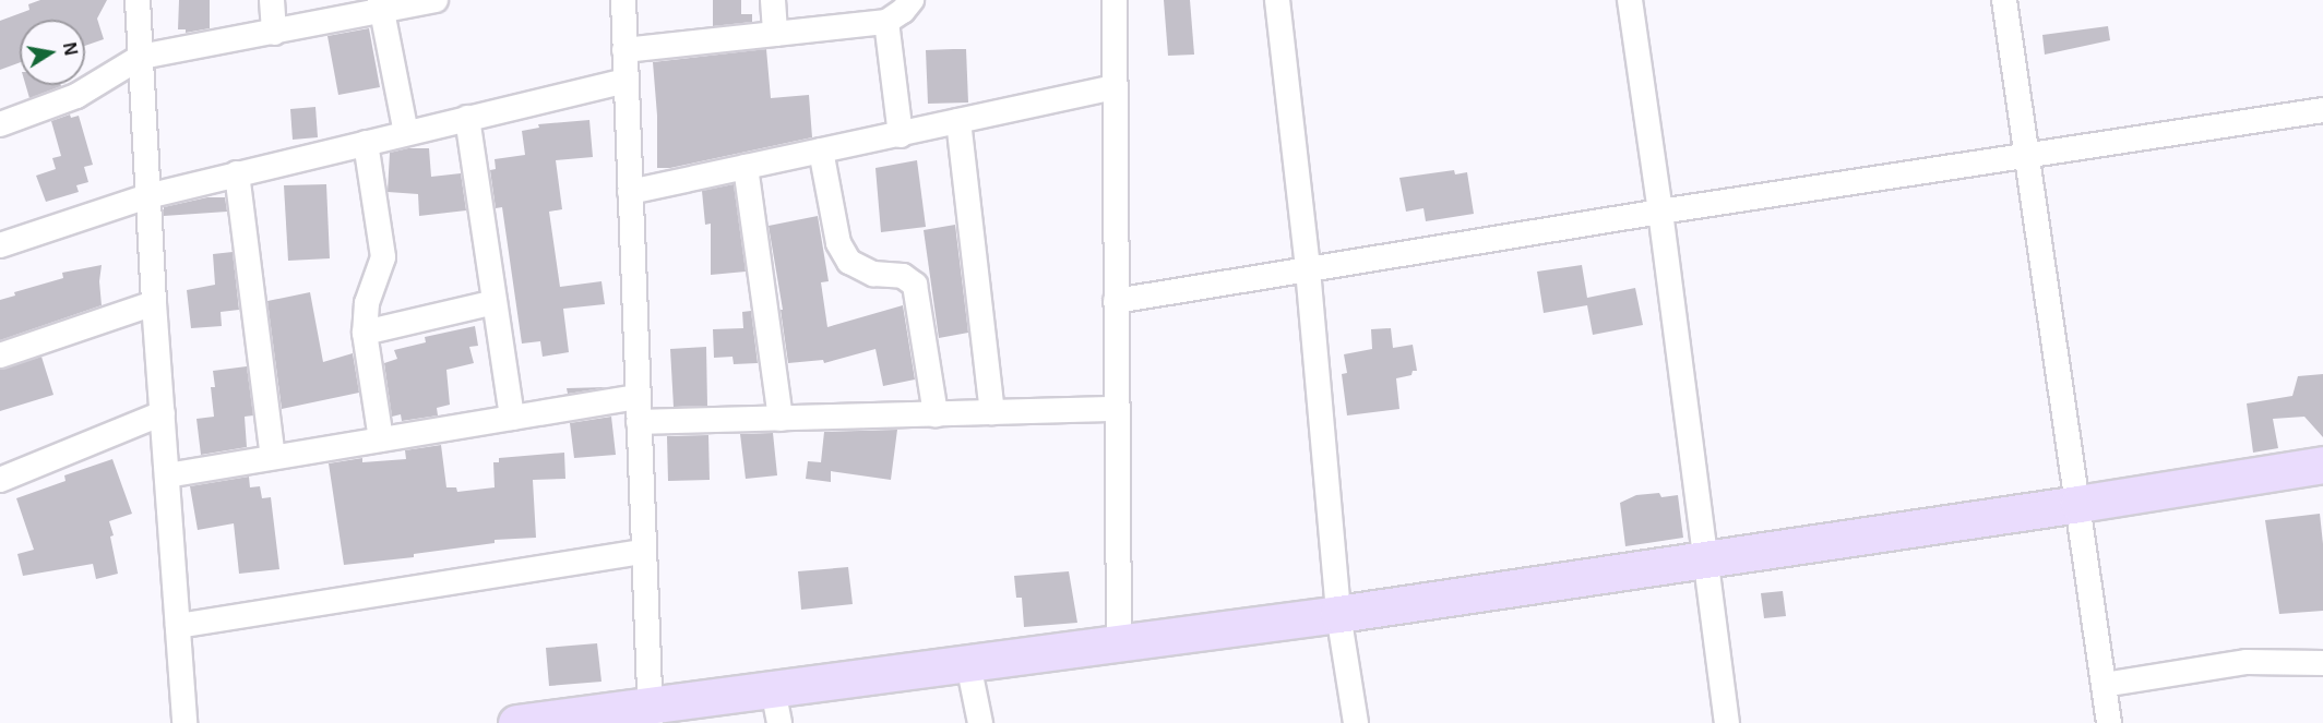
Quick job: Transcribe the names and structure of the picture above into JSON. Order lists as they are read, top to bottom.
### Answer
{
  "north": "right"
}
